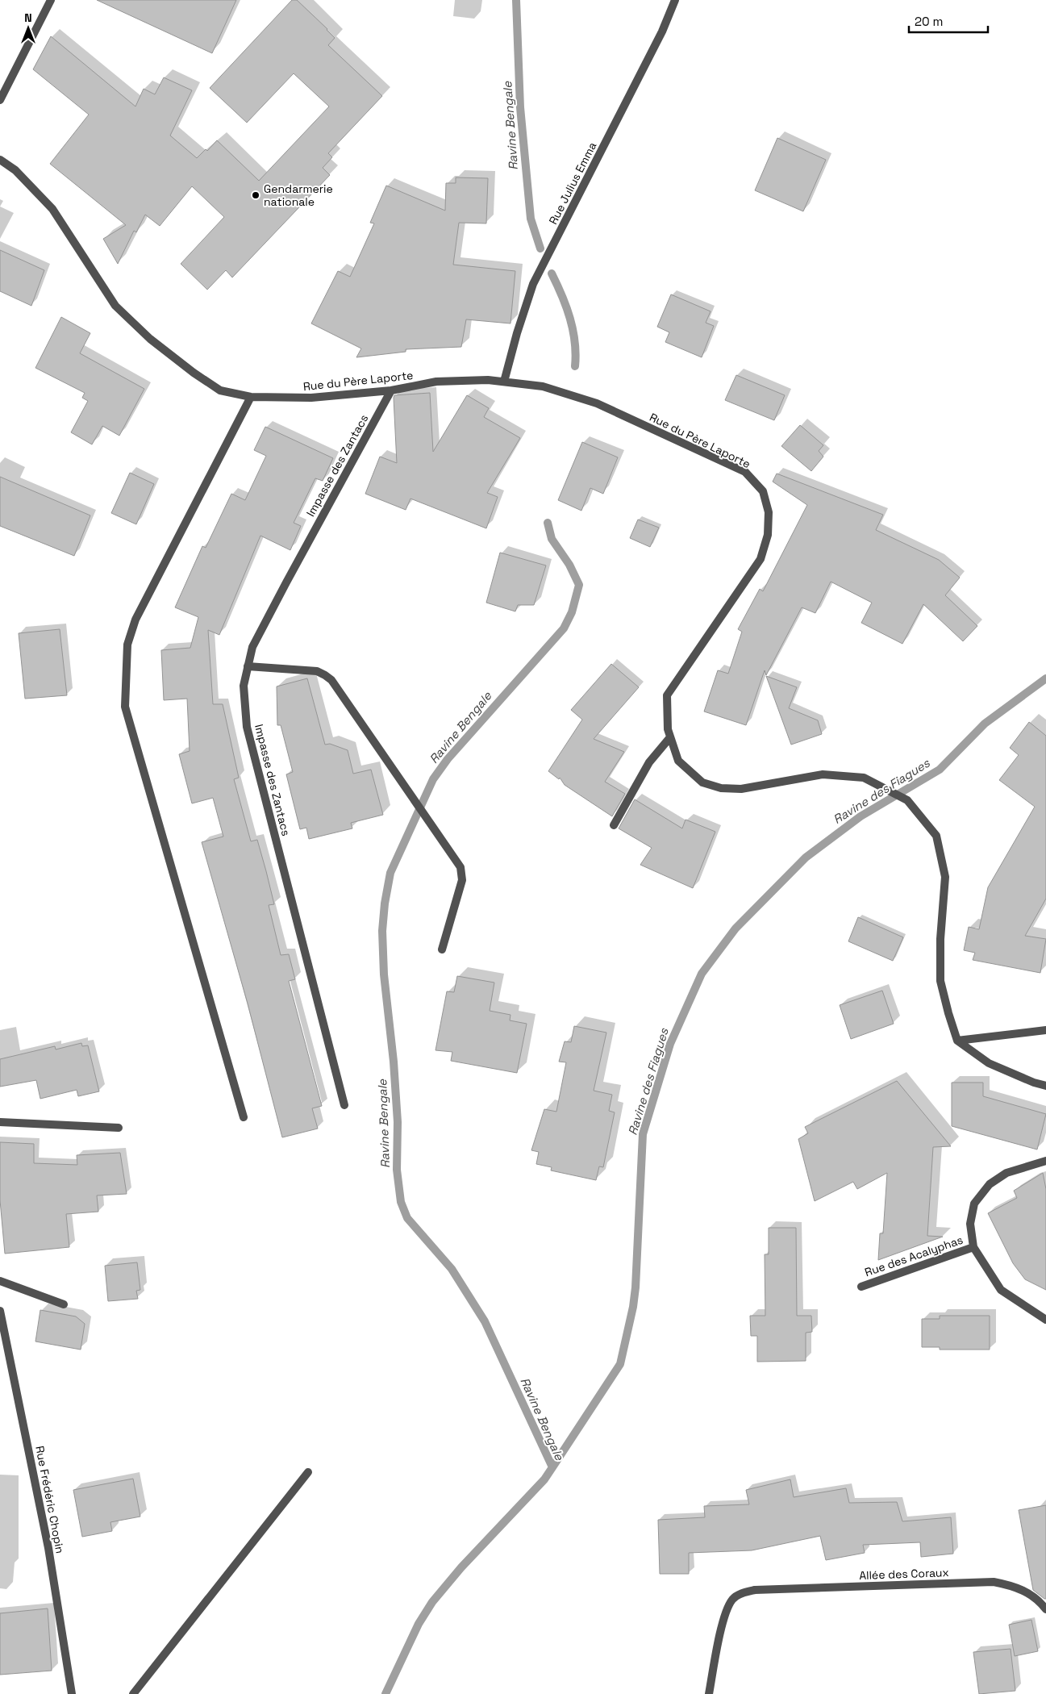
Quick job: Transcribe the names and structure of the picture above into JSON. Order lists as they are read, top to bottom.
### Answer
{
  "streets": {
    "street": [
      "Rue Julius Emma",
      "Rue du Père Laporte",
      "Impasse des Zantacs",
      "Rue des Acalyphas",
      "Rue Frédéric Chopin",
      "Allée des Coraux"
    ]
  },
  "crossings": [
    ["Rue Julius Emma", "Rue du Père Laporte"],
    ["Rue du Père Laporte", "Impasse des Zantacs"]
  ],
  "water": ["Ravine Bengale", "Ravine des Fiagues"],
  "places": ["Gendarmerie nationale"],
  "scale_bar": "20 m",
  "north": "top"
}
